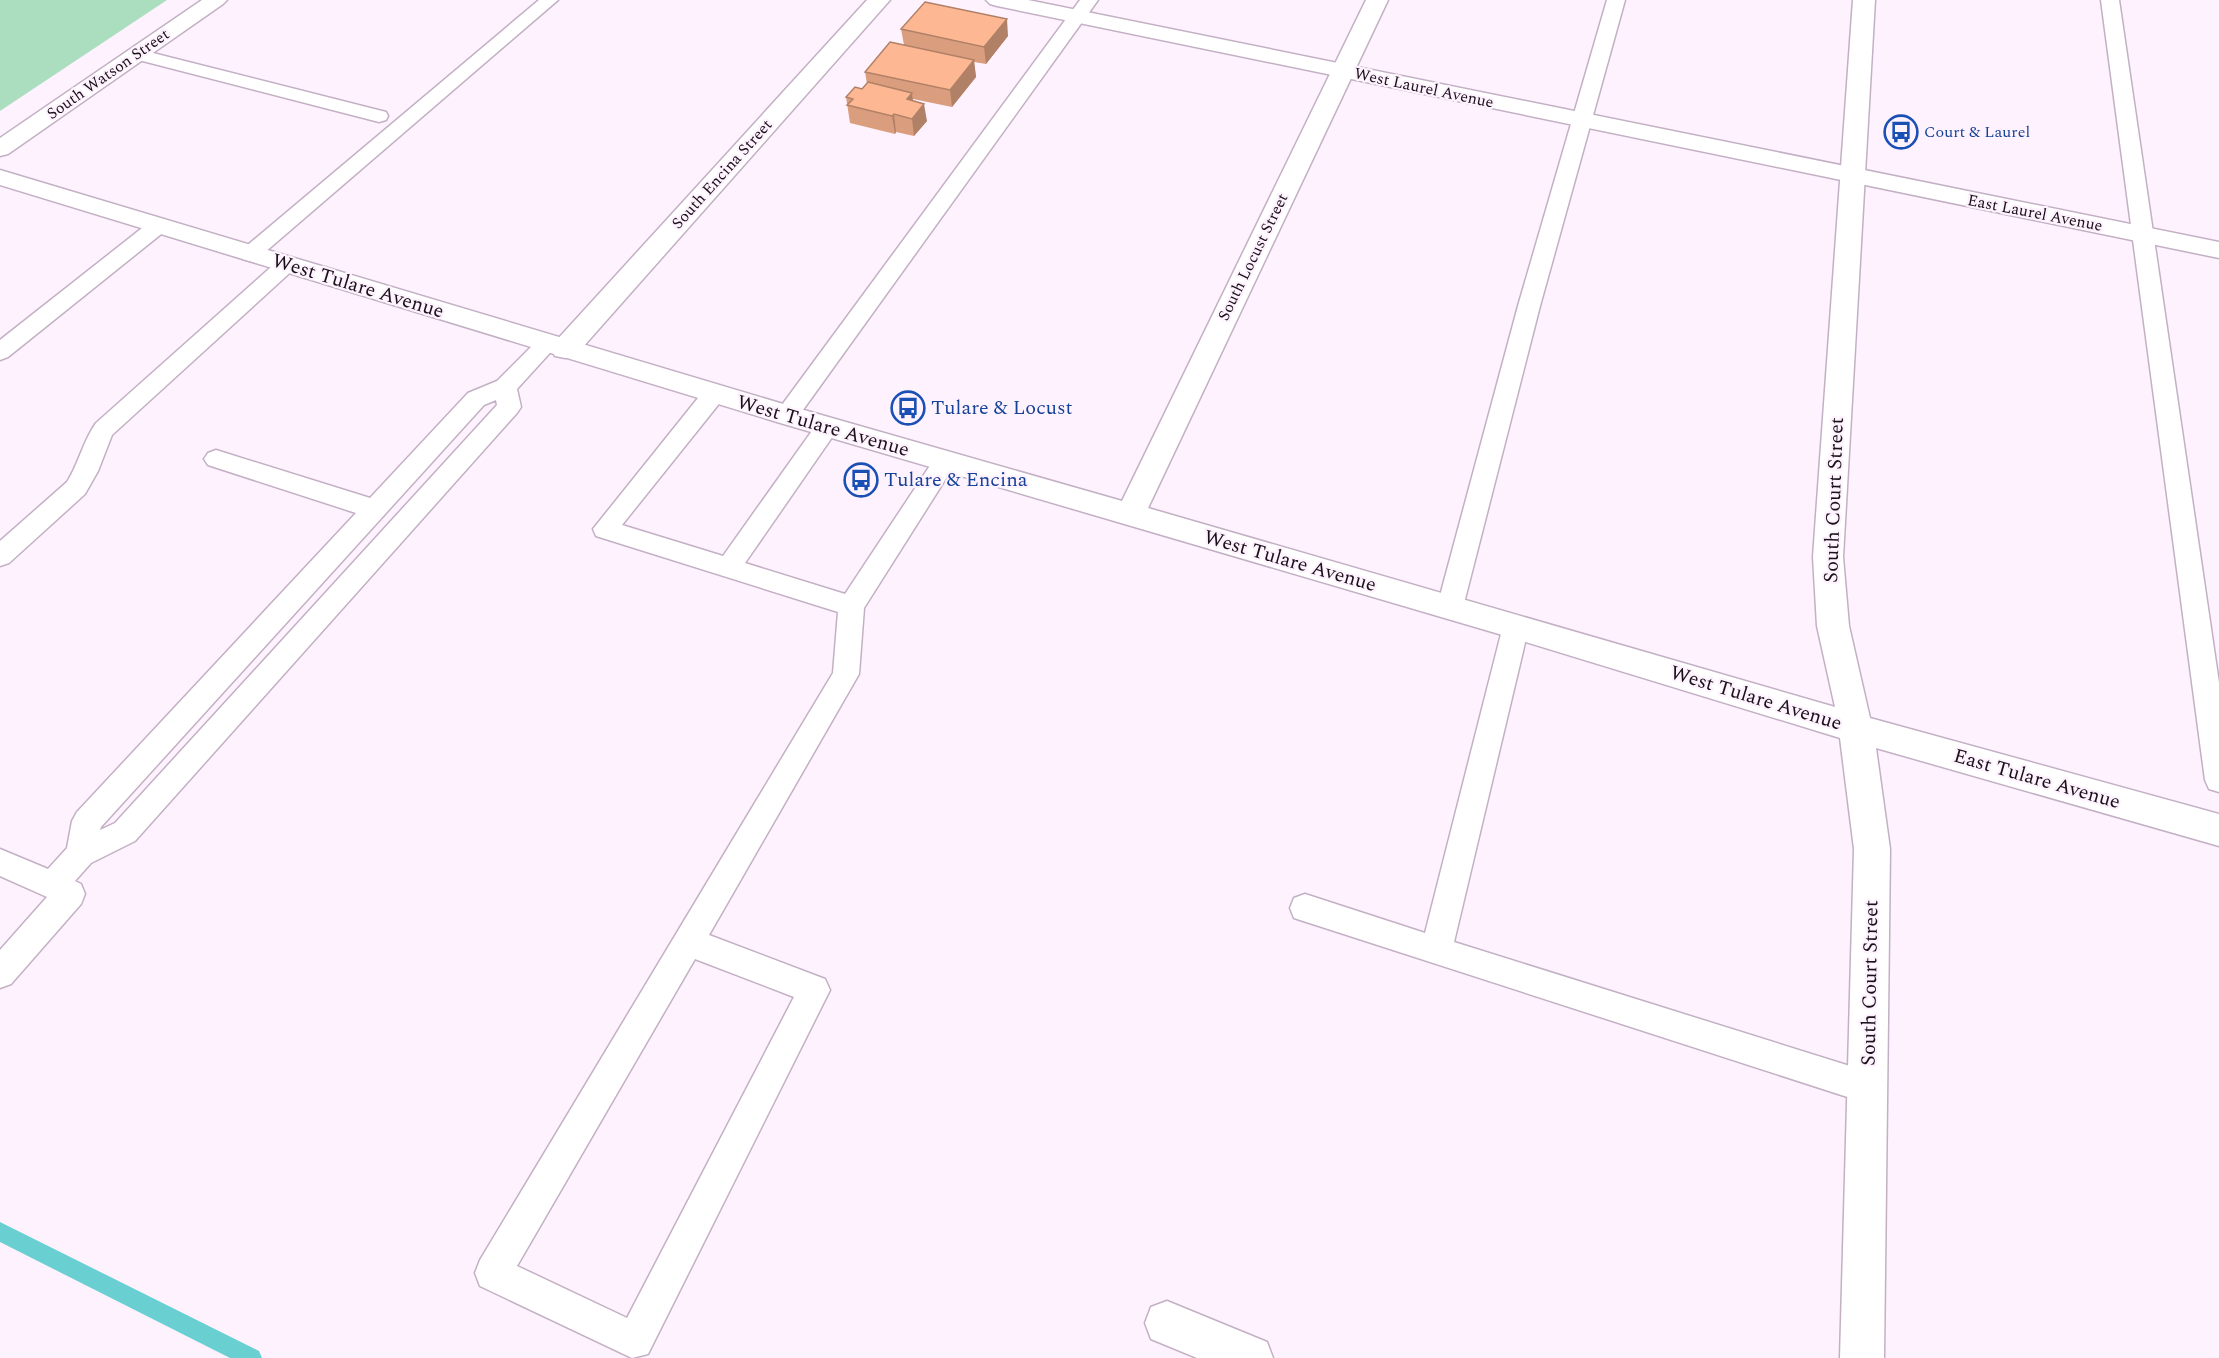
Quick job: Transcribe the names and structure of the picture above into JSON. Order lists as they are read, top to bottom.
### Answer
{
  "streets": {
    "street": [
      "South Watson Street",
      "West Laurel Avenue",
      "South Encina Street",
      "East Laurel Avenue",
      "South Locust Street",
      "West Tulare Avenue",
      "South Court Street",
      "East Tulare Avenue"
    ]
  },
  "crossings": [
    ["West Laurel Avenue", "East Laurel Avenue"],
    ["West Laurel Avenue", "South Locust Street"],
    ["West Laurel Avenue", "South Court Street"],
    ["South Encina Street", "West Tulare Avenue"],
    ["East Laurel Avenue", "South Court Street"],
    ["South Locust Street", "West Tulare Avenue"],
    ["West Tulare Avenue", "South Court Street"],
    ["West Tulare Avenue", "East Tulare Avenue"],
    ["South Court Street", "East Tulare Avenue"]
  ],
  "places": {
    "bus stop": ["Court & Laurel", "Tulare & Locust", "Tulare & Encina"]
  }
}
